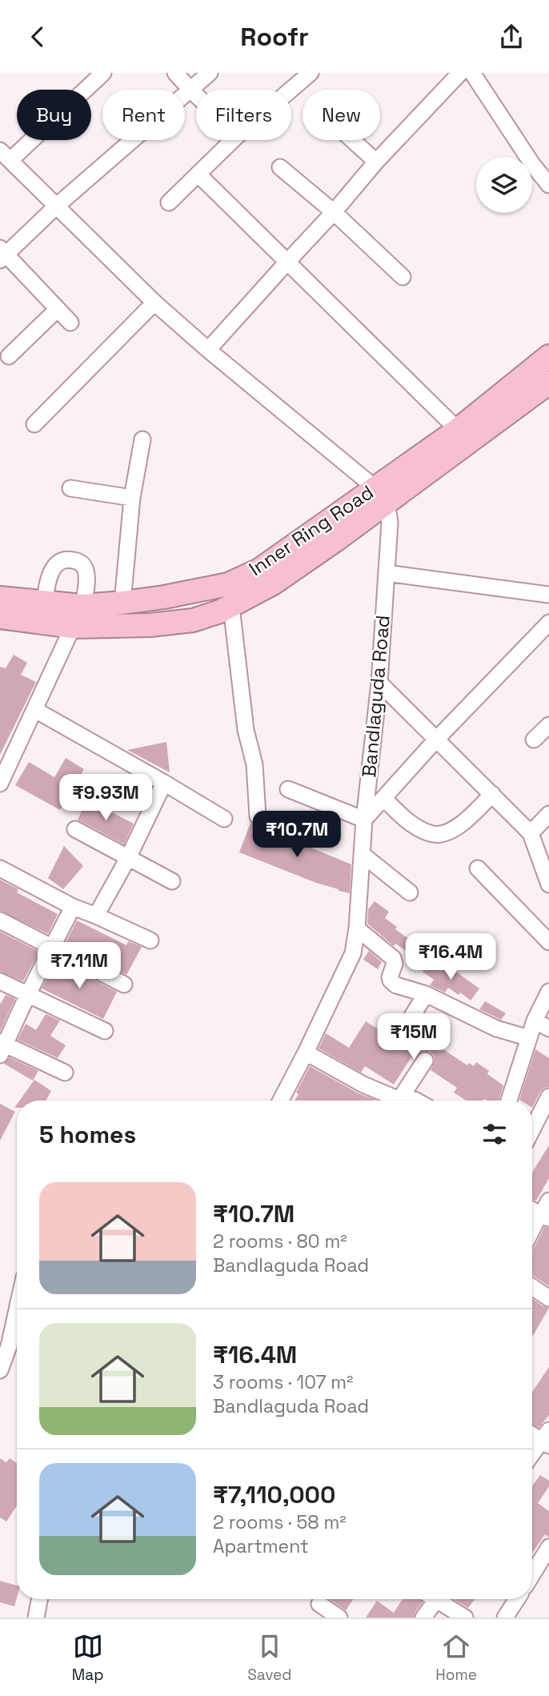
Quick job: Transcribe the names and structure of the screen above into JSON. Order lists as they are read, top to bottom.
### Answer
{
  "streets": {
    "highway": ["Inner Ring Road"],
    "street": ["Bandlaguda Road"]
  },
  "crossings": [
    ["Inner Ring Road", "Bandlaguda Road"]
  ],
  "page": {
    "header": "Roofr",
    "chip": [
      "Buy",
      "Rent",
      "Filters",
      "New"
    ],
    "price": [
      "₹9.93M",
      "₹10.7M",
      "₹16.4M",
      "₹7.11M",
      "₹15M"
    ],
    "heading": "5 homes",
    "list": [
      {
        "name": "₹10.7M",
        "note": "2 rooms · 80 m² · Bandlaguda Road"
      },
      {
        "name": "₹16.4M",
        "note": "3 rooms · 107 m² · Bandlaguda Road"
      },
      {
        "name": "₹7,110,000",
        "note": "2 rooms · 58 m² · Apartment"
      }
    ],
    "tabs": ["Map", "Saved", "Home"]
  }
}
